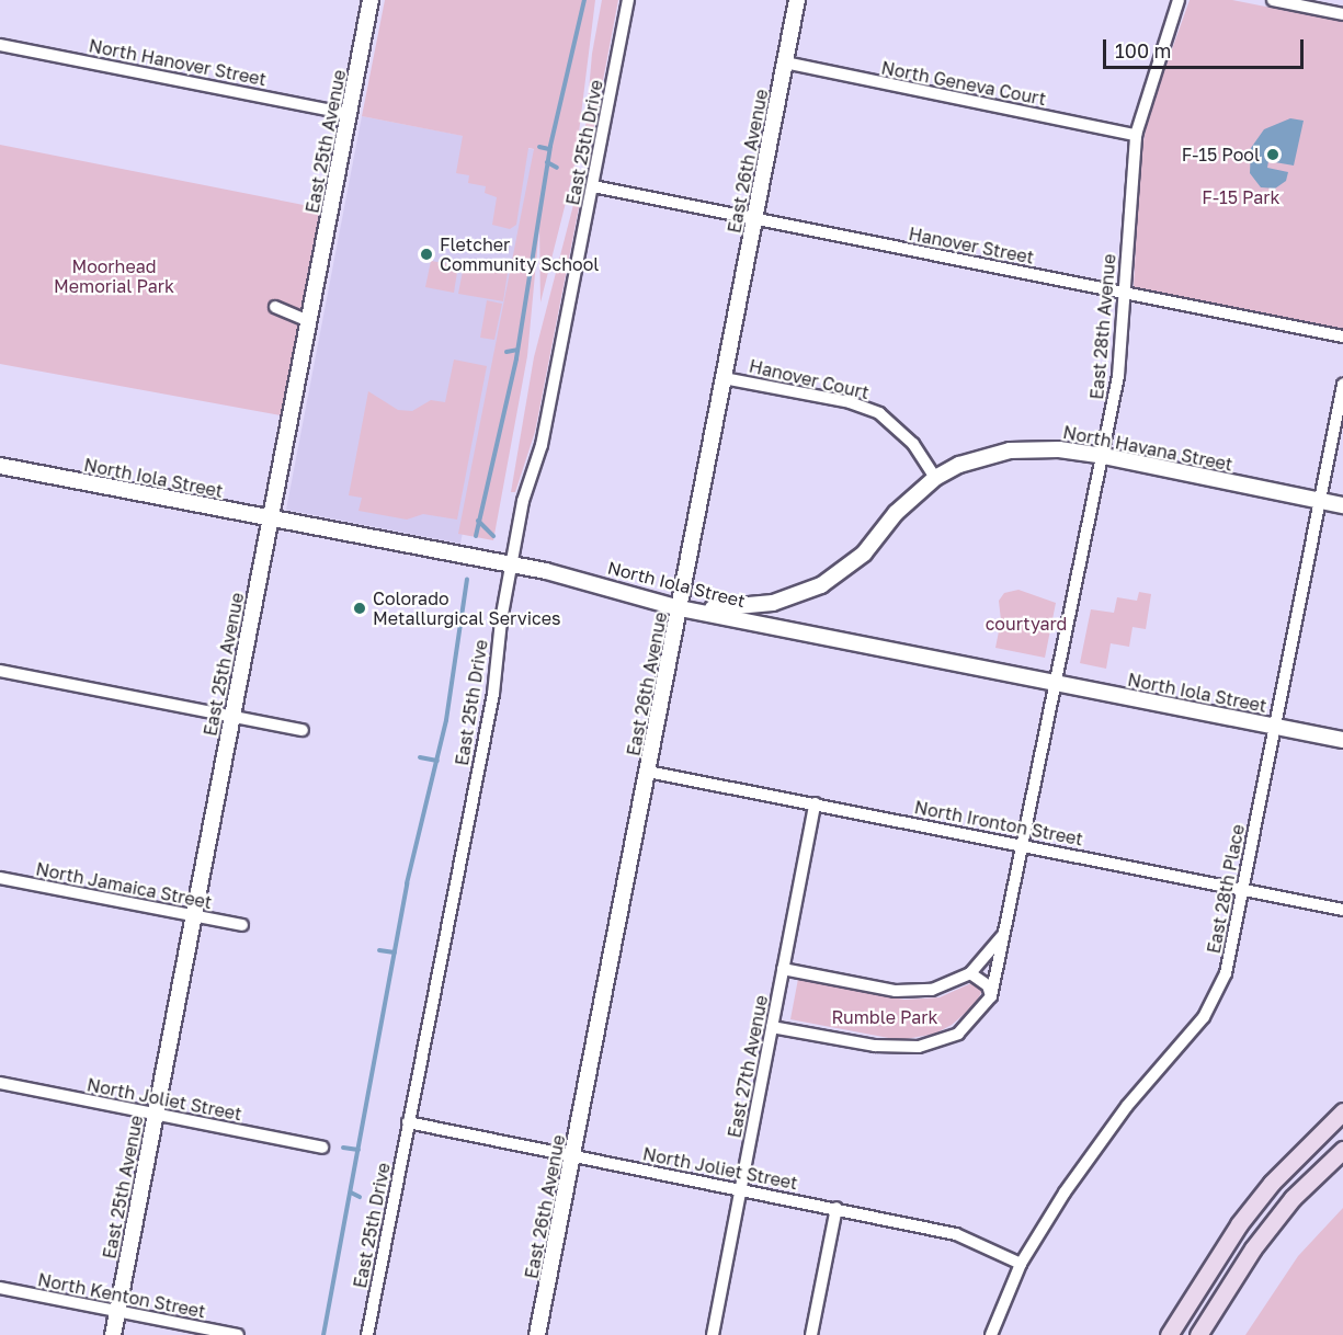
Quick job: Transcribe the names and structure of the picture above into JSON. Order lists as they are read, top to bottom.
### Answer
{
  "streets": {
    "street": [
      "North Hanover Street",
      "North Geneva Court",
      "East 25th Avenue",
      "East 25th Drive",
      "East 26th Avenue",
      "Hanover Street",
      "East 28th Avenue",
      "Hanover Court",
      "North Havana Street",
      "North Iola Street",
      "North Ironton Street",
      "North Jamaica Street",
      "East 28th Place",
      "East 27th Avenue",
      "North Joliet Street",
      "North Kenton Street"
    ]
  },
  "crossings": [
    ["North Hanover Street", "East 25th Avenue"],
    ["North Geneva Court", "East 26th Avenue"],
    ["North Geneva Court", "East 28th Avenue"],
    ["East 25th Avenue", "North Iola Street"],
    ["East 25th Avenue", "North Jamaica Street"],
    ["East 25th Avenue", "North Joliet Street"],
    ["East 25th Avenue", "North Kenton Street"],
    ["East 25th Drive", "Hanover Street"],
    ["East 25th Drive", "North Iola Street"],
    ["East 25th Drive", "North Joliet Street"],
    ["East 26th Avenue", "Hanover Street"],
    ["East 26th Avenue", "Hanover Court"],
    ["East 26th Avenue", "North Havana Street"],
    ["East 26th Avenue", "North Iola Street"],
    ["East 26th Avenue", "North Ironton Street"],
    ["East 26th Avenue", "North Joliet Street"],
    ["Hanover Street", "East 28th Avenue"],
    ["East 28th Avenue", "North Havana Street"],
    ["East 28th Avenue", "North Iola Street"],
    ["East 28th Avenue", "North Ironton Street"],
    ["Hanover Court", "North Havana Street"],
    ["North Havana Street", "North Iola Street"],
    ["North Havana Street", "East 28th Place"],
    ["North Iola Street", "East 28th Place"],
    ["North Ironton Street", "East 28th Place"],
    ["North Ironton Street", "East 27th Avenue"],
    ["East 28th Place", "North Joliet Street"],
    ["East 27th Avenue", "North Joliet Street"]
  ],
  "parks": [
    "F-15 Park",
    "Moorhead Memorial Park",
    "courtyard",
    "Rumble Park"
  ],
  "places": ["F-15 Pool", "Fletcher Community School", "Colorado Metallurgical Services"],
  "scale_bar": "100 m"
}
